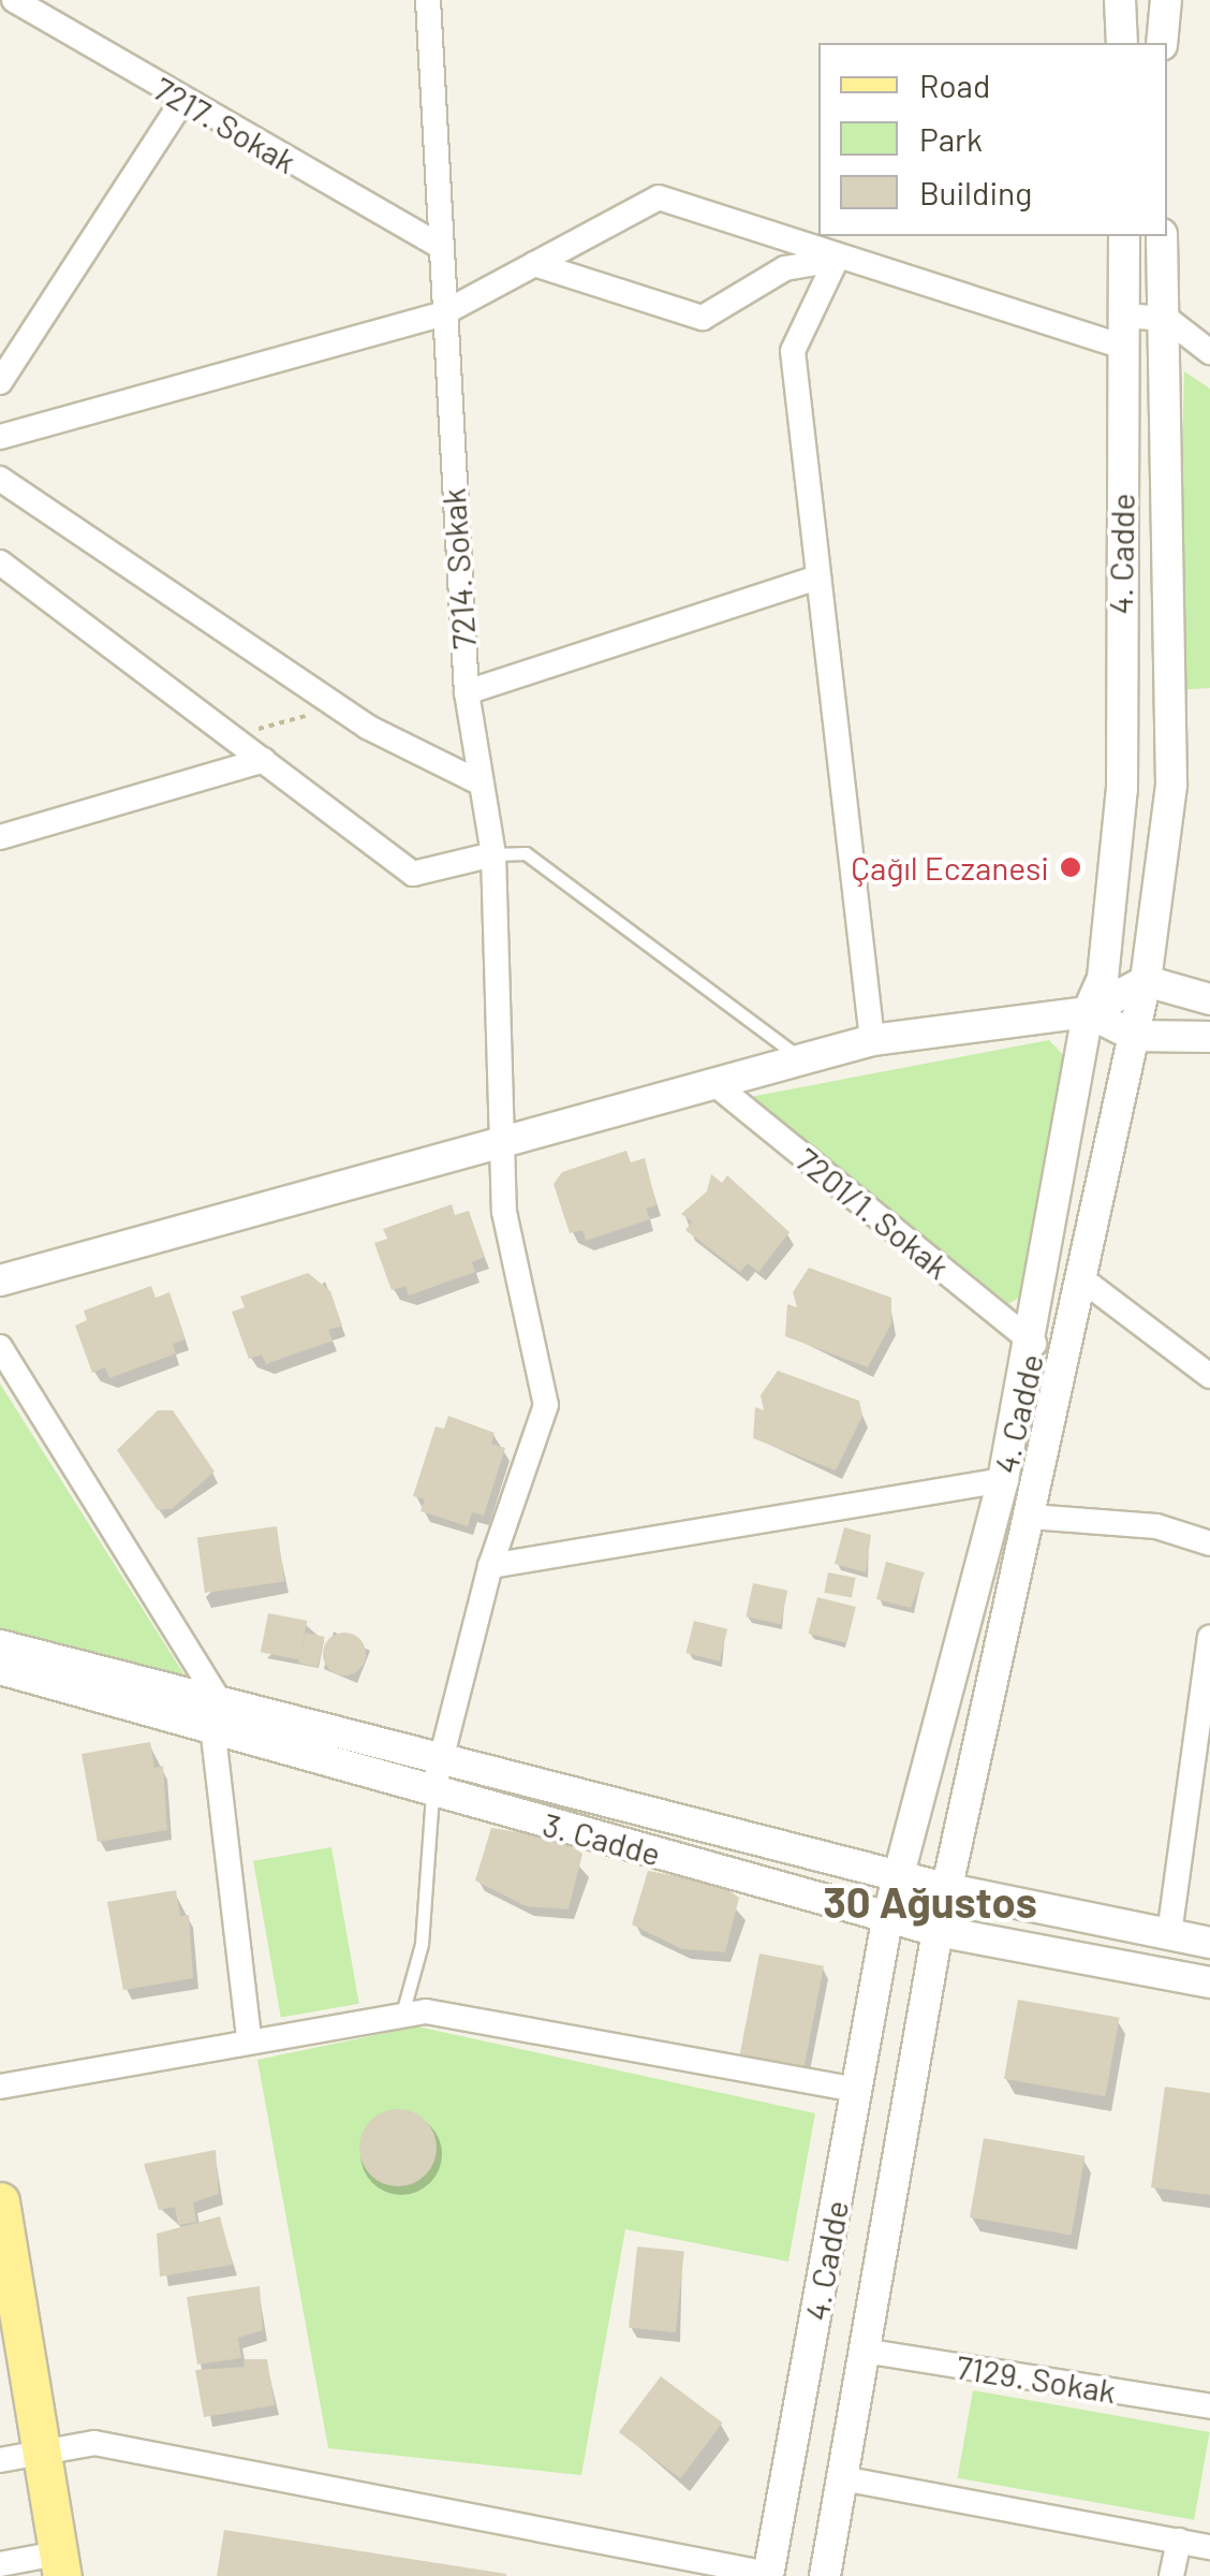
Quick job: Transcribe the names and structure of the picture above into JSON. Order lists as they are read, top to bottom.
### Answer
{
  "streets": {
    "street": [
      "7217. Sokak",
      "4. Cadde",
      "7214. Sokak",
      "7201/1. Sokak",
      "3. Cadde",
      "7129. Sokak"
    ]
  },
  "crossings": [
    ["7217. Sokak", "7214. Sokak"],
    ["4. Cadde", "7201/1. Sokak"],
    ["4. Cadde", "3. Cadde"],
    ["4. Cadde", "7129. Sokak"],
    ["7214. Sokak", "3. Cadde"]
  ],
  "districts": ["30 Ağustos"],
  "places": ["Çağıl Eczanesi"],
  "legend": ["Road", "Park", "Building"]
}
